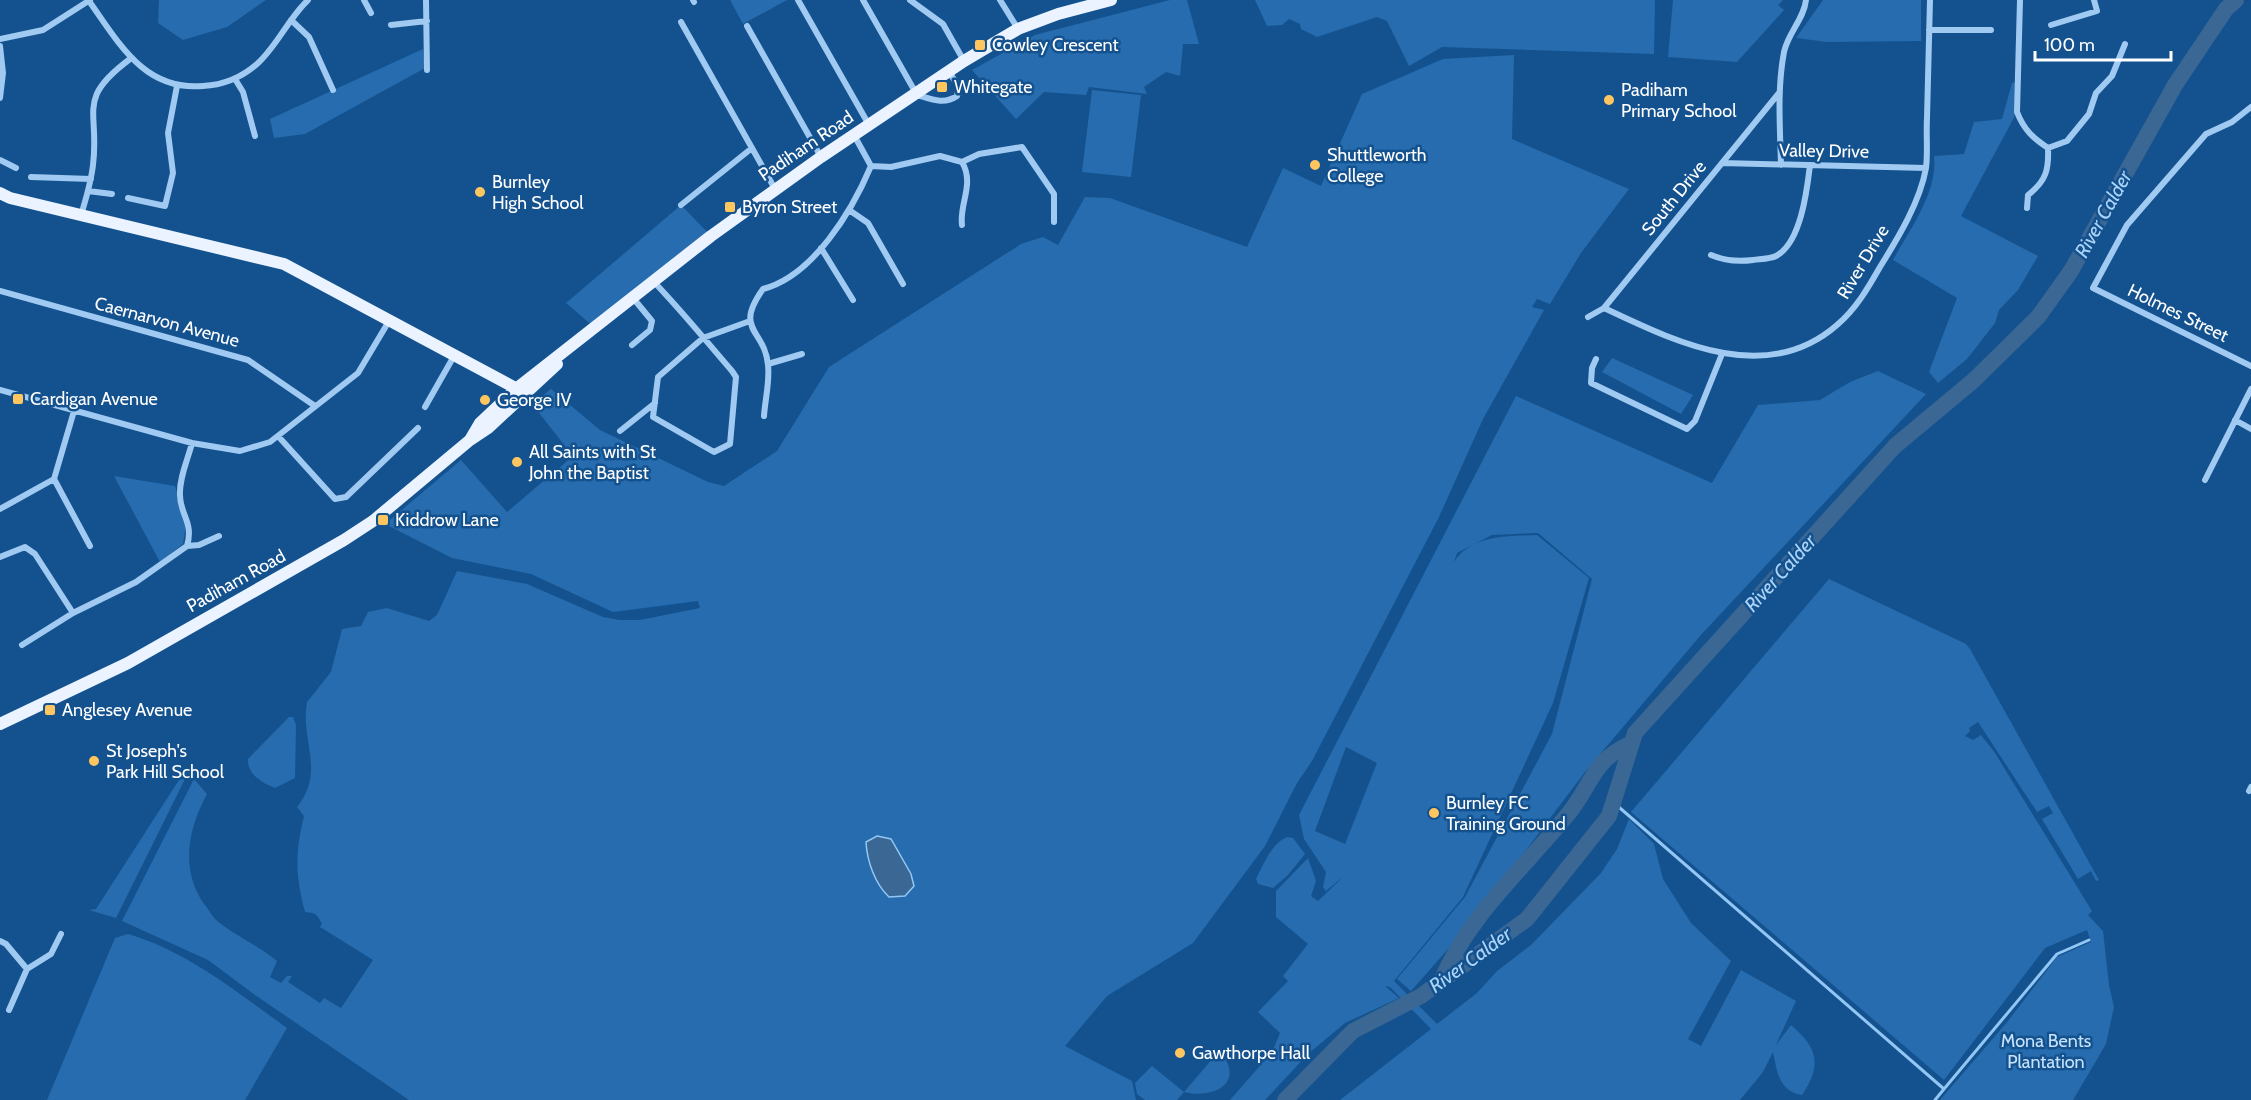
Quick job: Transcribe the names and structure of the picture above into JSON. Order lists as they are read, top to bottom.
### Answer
{
  "streets": {
    "main road": ["Padiham Road"],
    "street": [
      "Valley Drive",
      "South Drive",
      "River Drive",
      "Holmes Street",
      "Caernarvon Avenue"
    ]
  },
  "crossings": [
    ["Valley Drive", "South Drive"],
    ["Valley Drive", "River Drive"],
    ["South Drive", "River Drive"]
  ],
  "water": ["River Calder"],
  "parks": ["Mona Bents Plantation"],
  "places": {
    "transit": [
      "Cowley Crescent",
      "Whitegate",
      "Byron Street",
      "Cardigan Avenue",
      "Kiddrow Lane",
      "Anglesey Avenue"
    ],
    "other": [
      "Padiham Primary School",
      "Shuttleworth College",
      "Burnley High School",
      "George IV",
      "All Saints with St John the Baptist",
      "St Joseph's Park Hill School",
      "Burnley FC Training Ground",
      "Gawthorpe Hall"
    ]
  },
  "scale_bar": "100 m"
}
